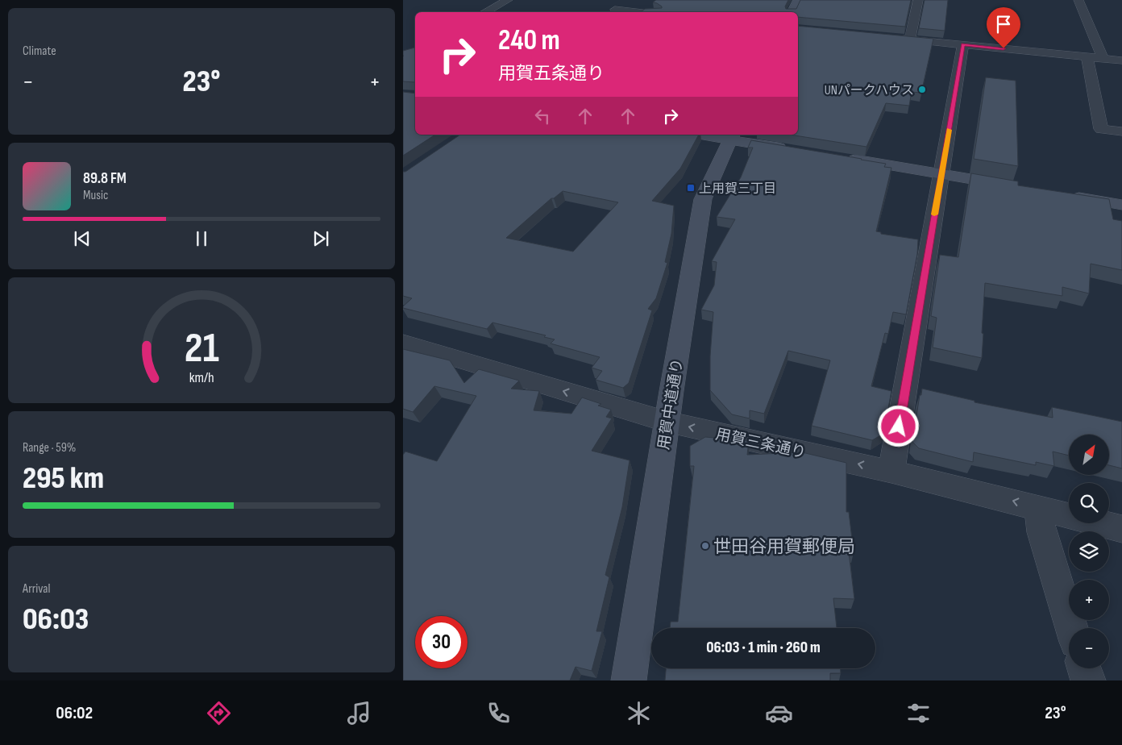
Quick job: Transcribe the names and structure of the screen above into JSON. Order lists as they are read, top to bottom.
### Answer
{
  "streets": {
    "street": ["用賀中道通り", "用賀三条通り"]
  },
  "crossings": [
    ["用賀中道通り", "用賀三条通り"]
  ],
  "one_way": ["用賀三条通り"],
  "places": {
    "other": ["UNパークハウス", "世田谷用賀郵便局"],
    "transit": ["上用賀三丁目"]
  },
  "north": "top right",
  "page": {
    "tile": [
      "Climate",
      ["Range · 59%", "295 km"],
      ["Arrival", "06:03"]
    ],
    "turn": ["240 m", "用賀五条通り"],
    "heat": ["−", "23°", "+"],
    "song": ["89.8 FM", "Music"],
    "map_buttons": ["+", "−"],
    "limit": "30",
    "trip": "06:03 · 1 min · 260 m",
    "tabs": ["06:02", "23°"],
    "gauge": ["21", "km/h"]
  }
}
